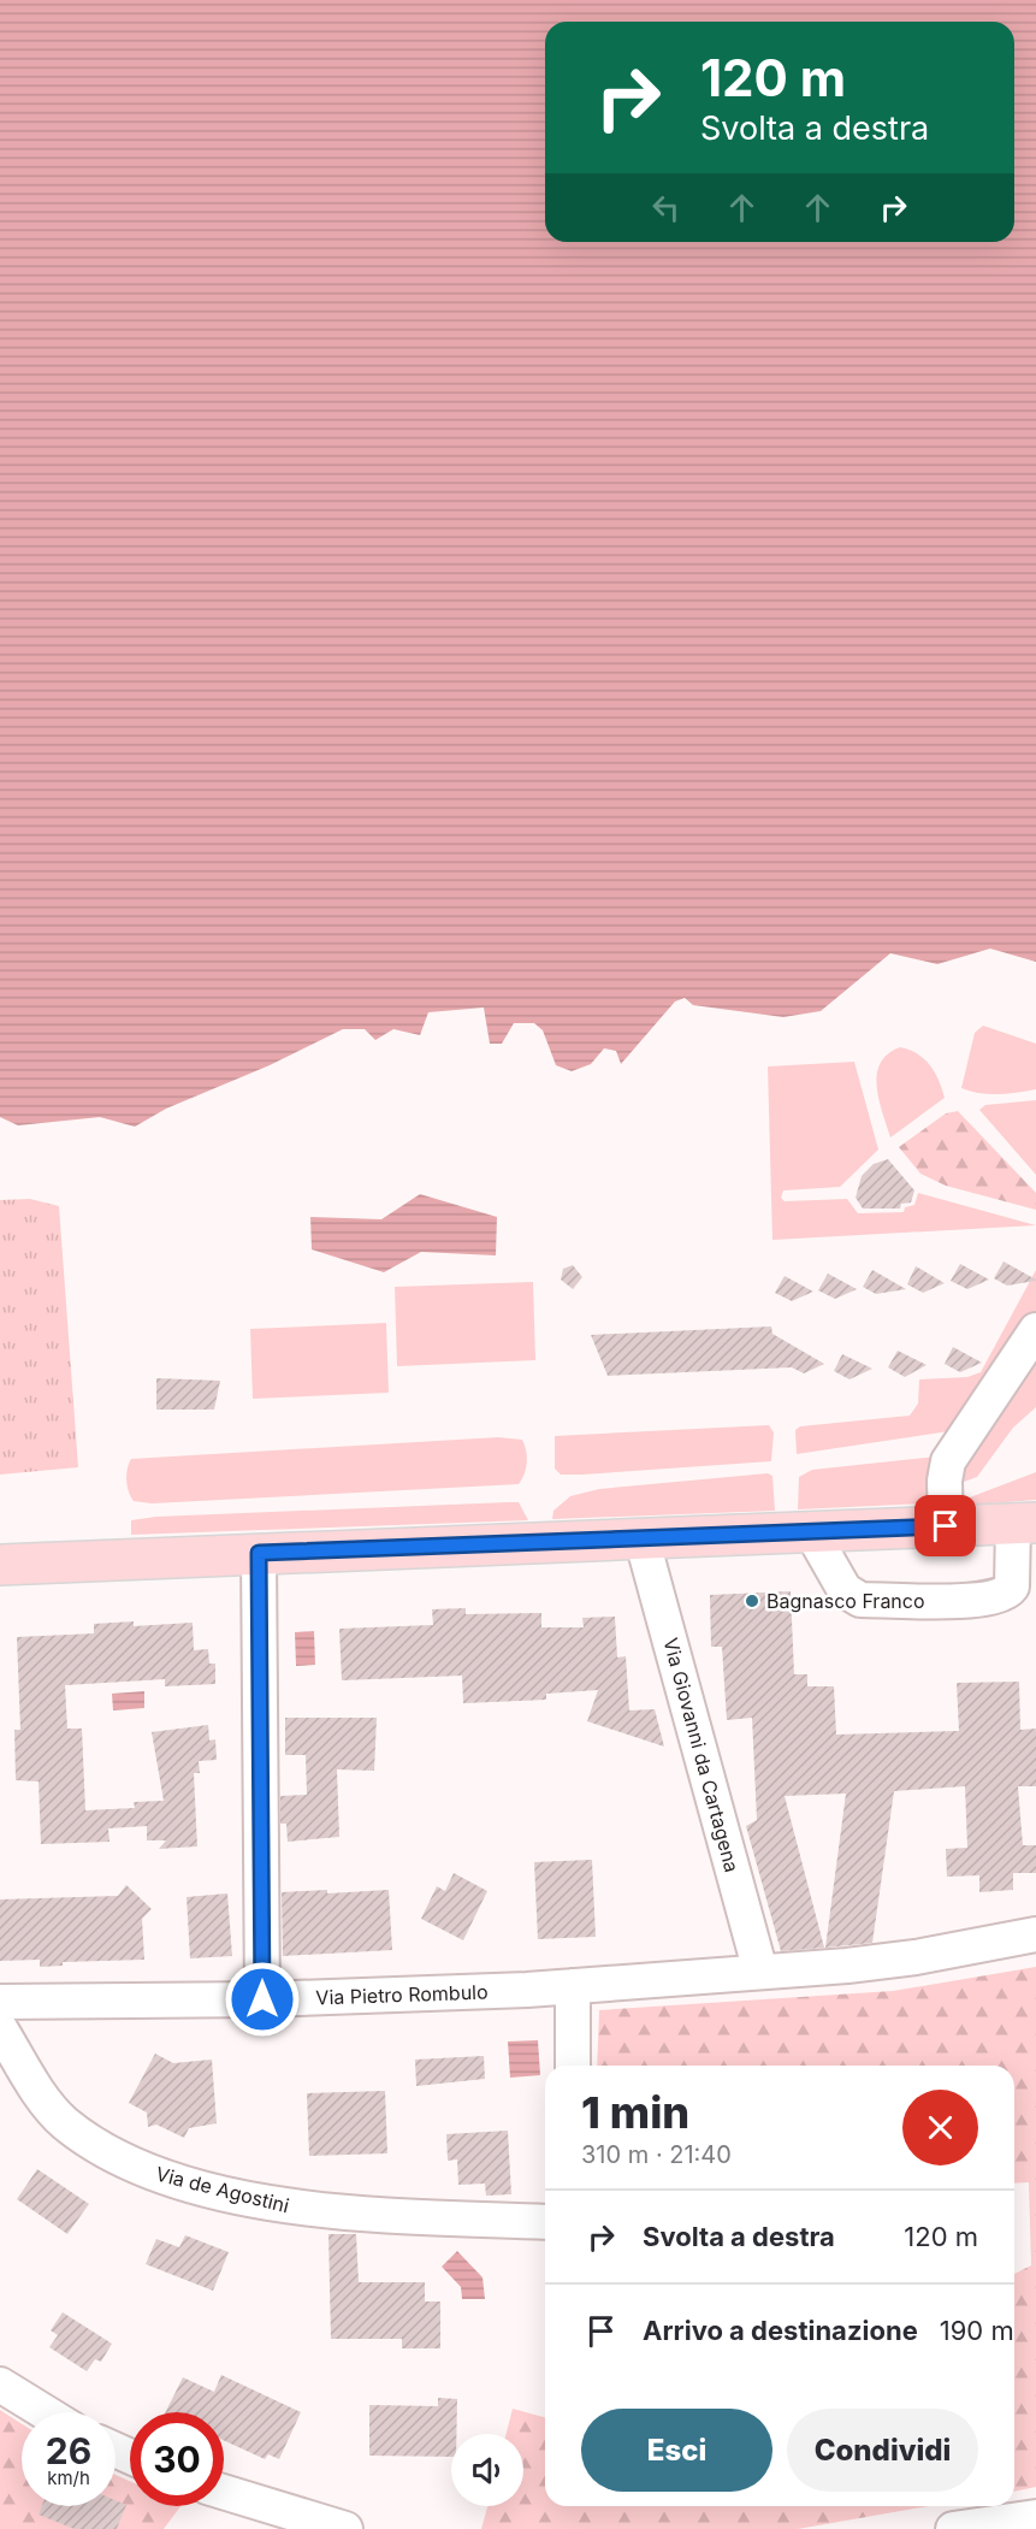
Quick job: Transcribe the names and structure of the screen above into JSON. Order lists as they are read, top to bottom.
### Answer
{
  "streets": {
    "street": ["Via Giovanni da Cartagena", "Via Pietro Rombulo", "Via de Agostini"]
  },
  "crossings": [
    ["Via Giovanni da Cartagena", "Via Pietro Rombulo"]
  ],
  "places": ["Bagnasco Franco"],
  "page": {
    "turn": ["120 m", "Svolta a destra"],
    "heading": ["1 min", "310 m · 21:40"],
    "list": [
      {
        "name": "Svolta a destra",
        "value": "120 m"
      },
      {
        "name": "Arrivo a destinazione",
        "value": "190 m"
      }
    ],
    "buttons": ["Esci", "Condividi"],
    "speed": "26 km/h",
    "limit": "30"
  }
}
